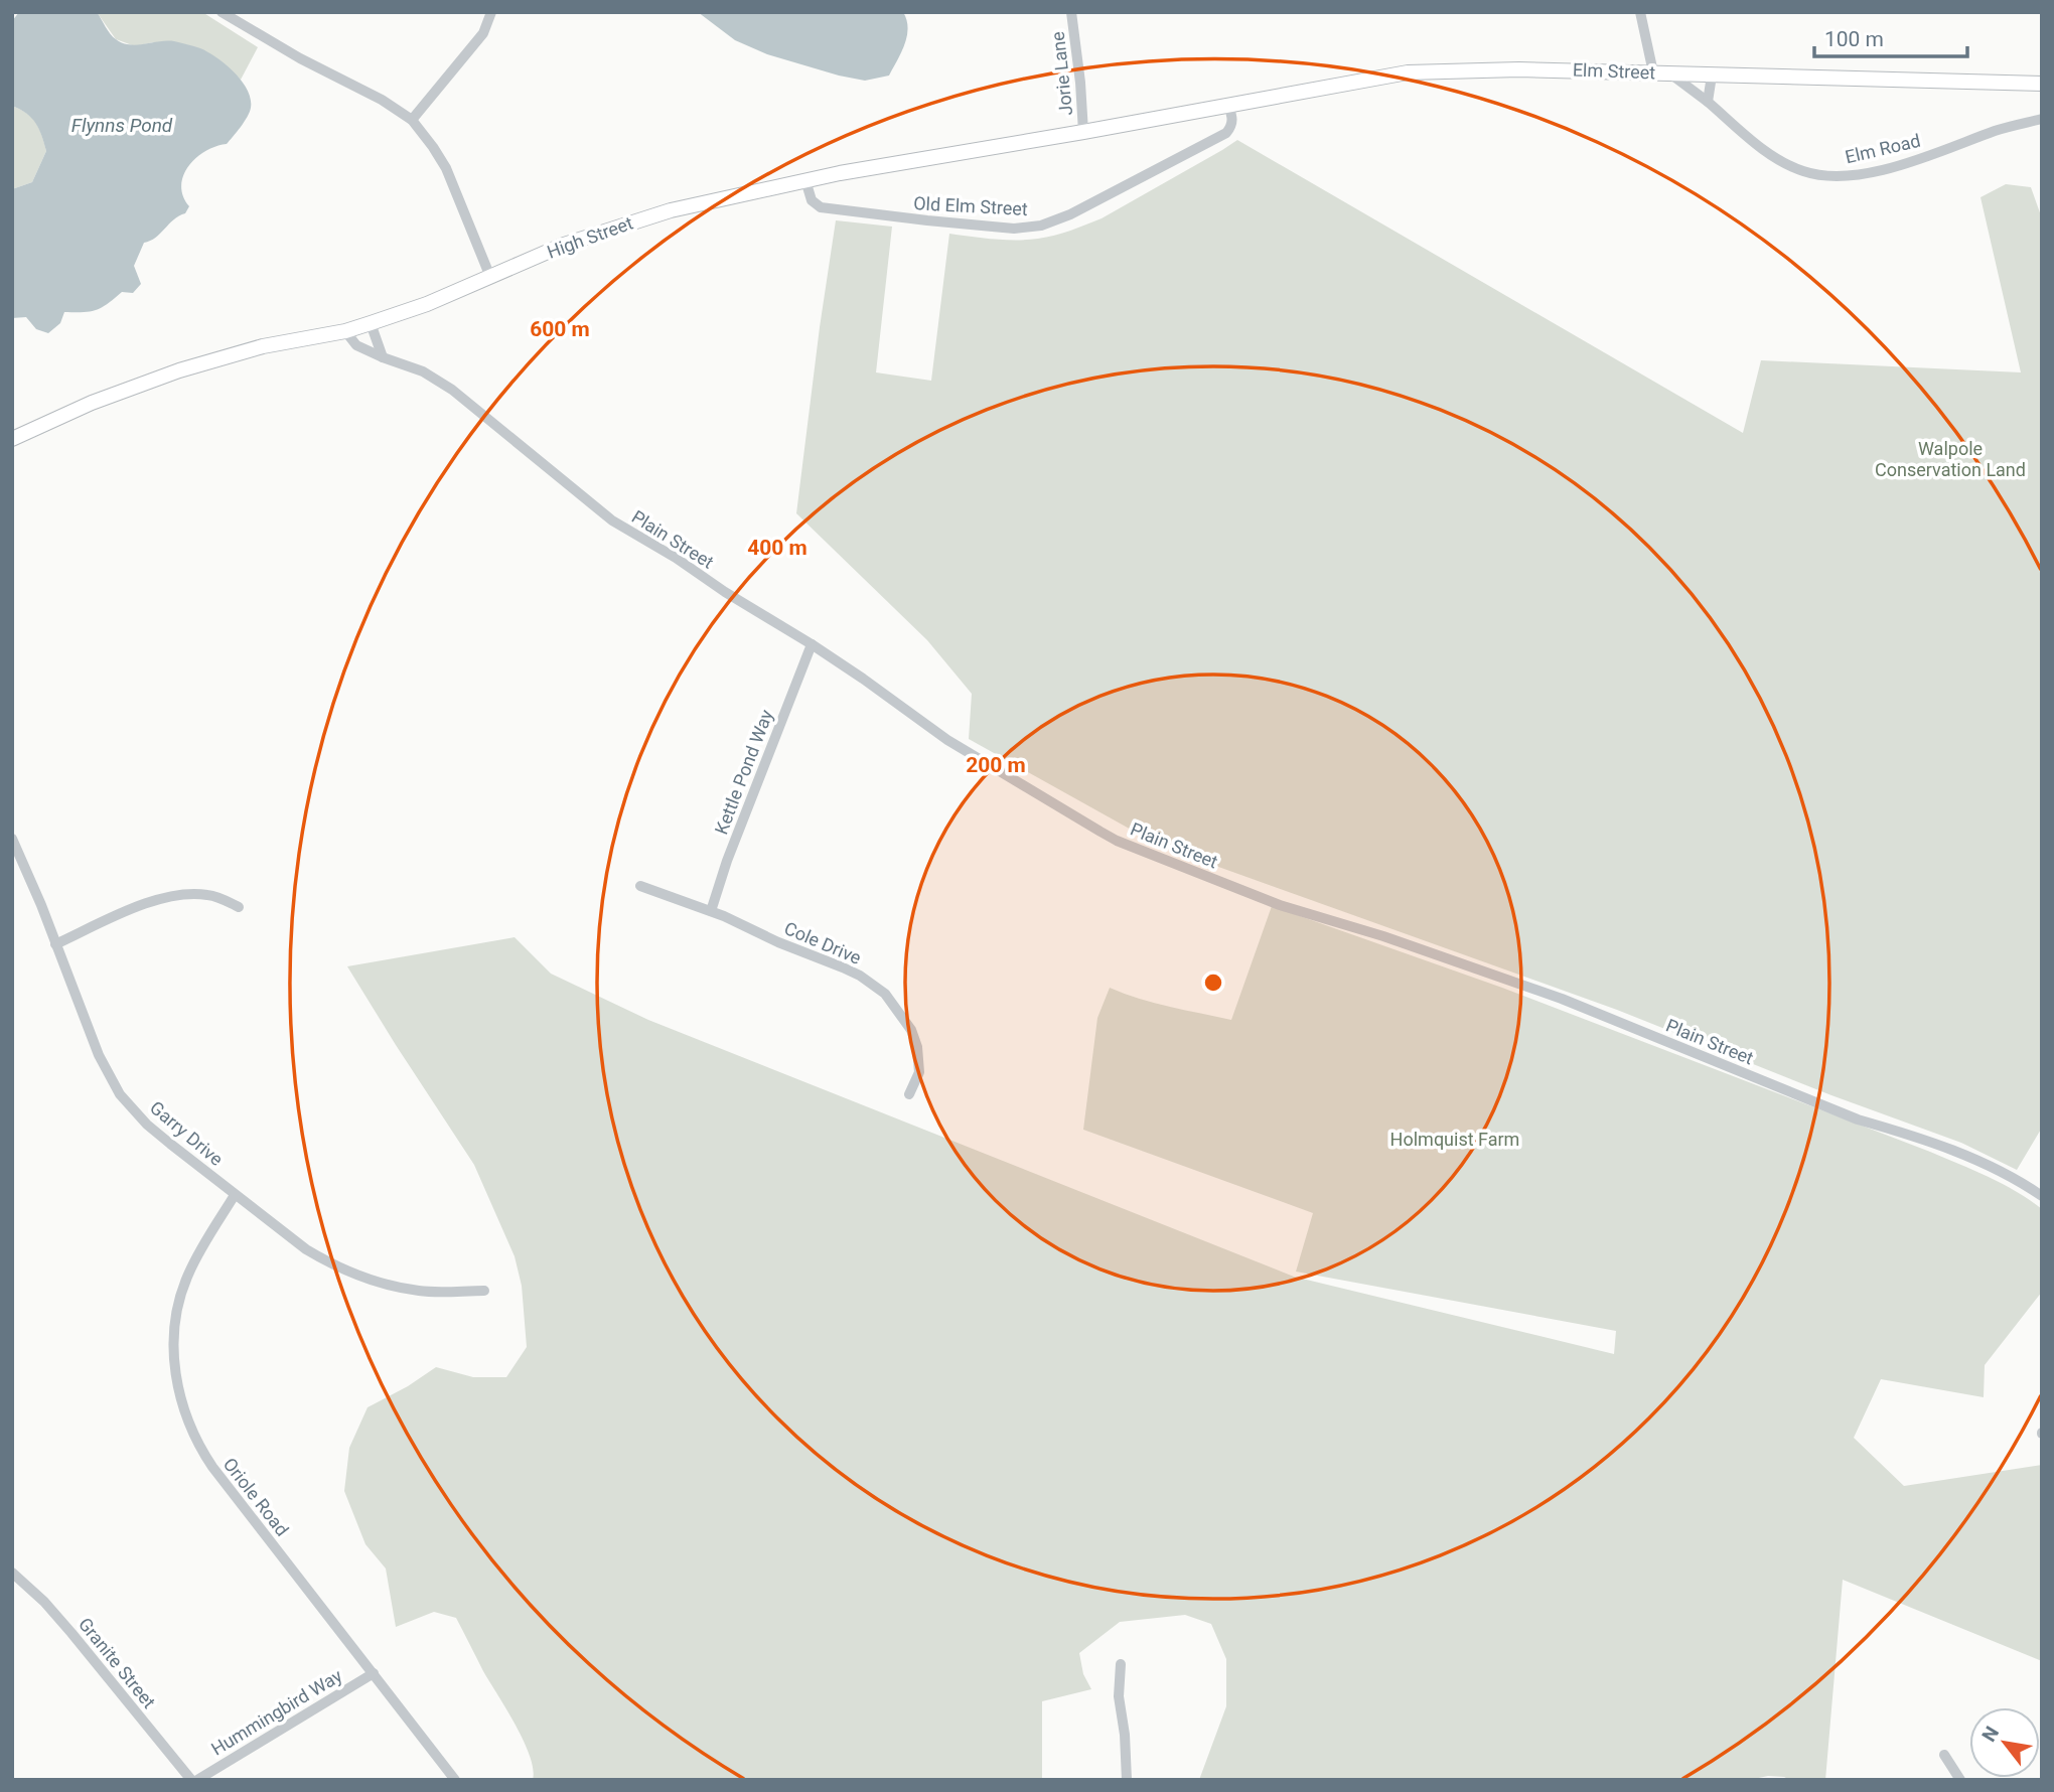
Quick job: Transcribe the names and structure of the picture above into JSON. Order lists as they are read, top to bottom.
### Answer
{
  "streets": {
    "main road": ["Elm Street", "High Street"],
    "street": [
      "Jorie Lane",
      "Elm Road",
      "Old Elm Street",
      "Plain Street",
      "Kettle Pond Way",
      "Cole Drive",
      "Garry Drive",
      "Oriole Road",
      "Granite Street",
      "Hummingbird Way"
    ]
  },
  "crossings": [
    ["Elm Street", "Elm Road"],
    ["Elm Street", "Old Elm Street"],
    ["Elm Street", "High Street"],
    ["Jorie Lane", "High Street"],
    ["Old Elm Street", "High Street"],
    ["High Street", "Plain Street"],
    ["Plain Street", "Kettle Pond Way"],
    ["Kettle Pond Way", "Cole Drive"],
    ["Garry Drive", "Oriole Road"],
    ["Oriole Road", "Hummingbird Way"]
  ],
  "water": ["Flynns Pond"],
  "parks": ["Walpole Conservation Land", "Holmquist Farm"],
  "scale_bar": "100 m",
  "north": "top left",
  "rings": ["600 m", "400 m", "200 m"]
}
